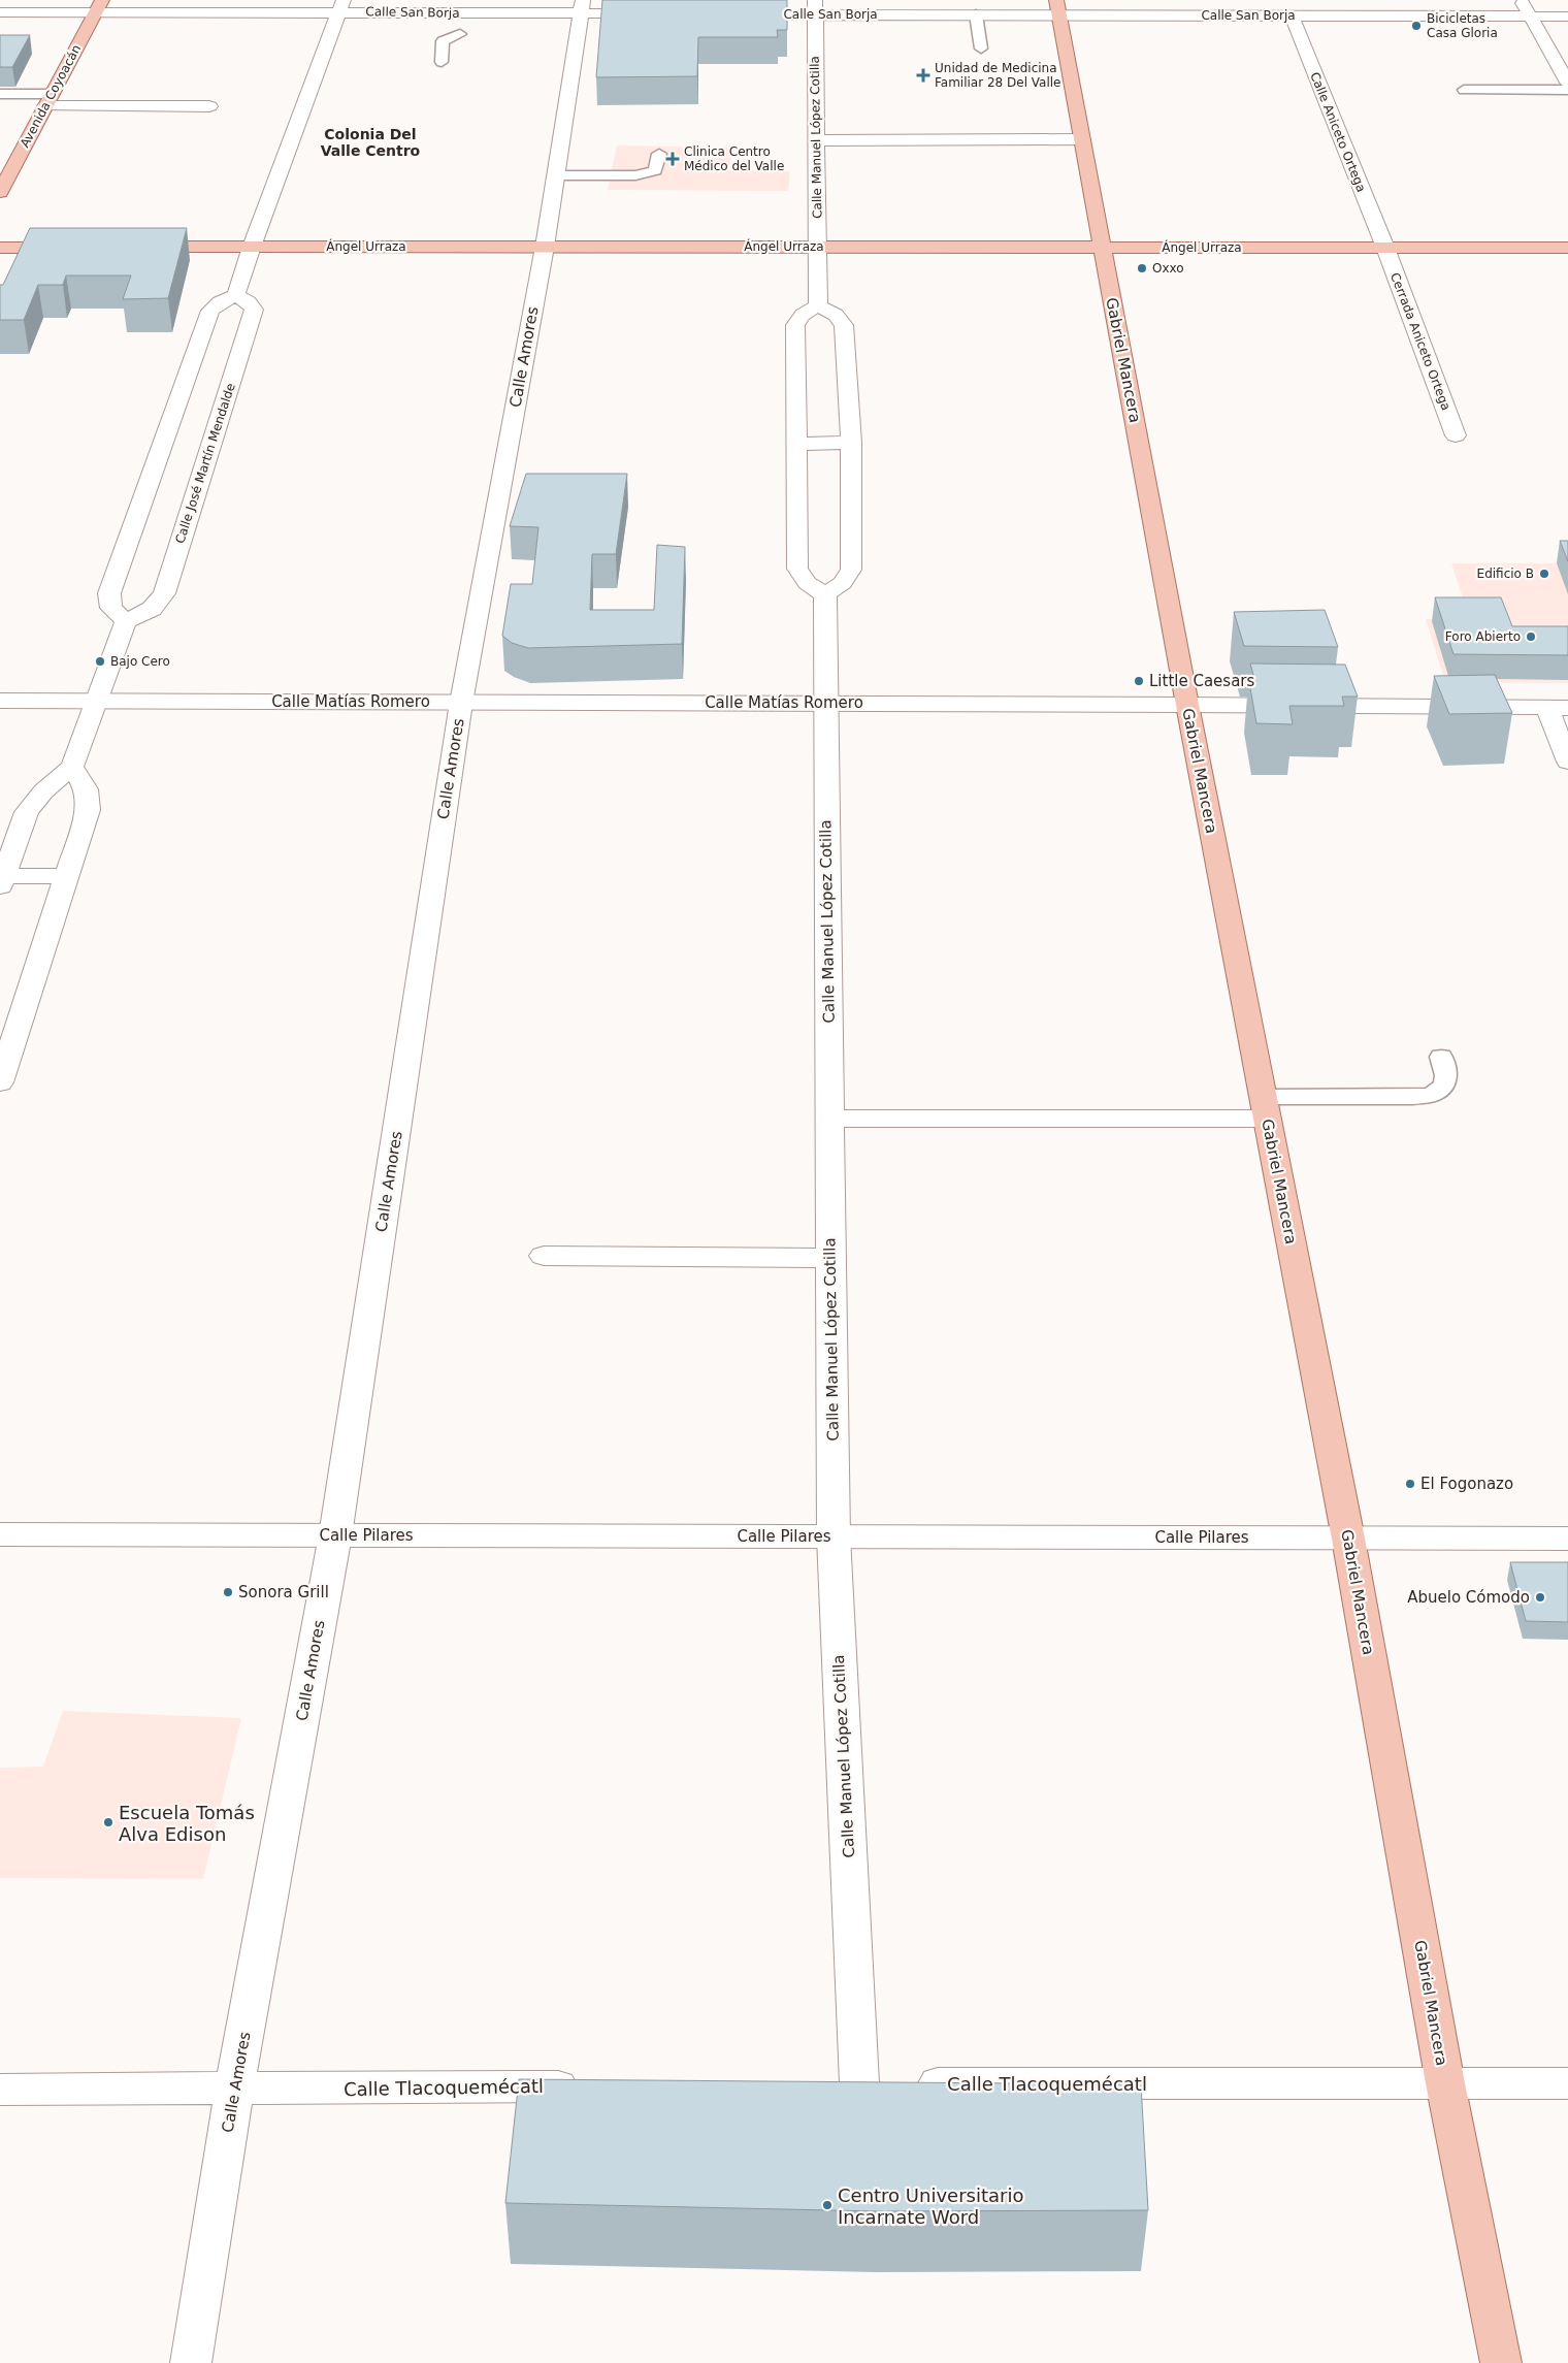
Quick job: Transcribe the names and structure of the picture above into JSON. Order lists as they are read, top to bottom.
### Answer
{
  "streets": {
    "main road": ["Avenida Coyoacán", "Ángel Urraza", "Gabriel Mancera"],
    "street": [
      "Calle San Borja",
      "Calle Aniceto Ortega",
      "Calle Manuel López Cotilla",
      "Cerrada Aniceto Ortega",
      "Calle Amores",
      "Calle José Martín Mendalde",
      "Calle Matías Romero",
      "Calle Pilares",
      "Calle Tlacoquemécatl"
    ]
  },
  "crossings": [
    ["Calle San Borja", "Avenida Coyoacán"],
    ["Calle San Borja", "Calle Aniceto Ortega"],
    ["Calle San Borja", "Calle Manuel López Cotilla"],
    ["Calle San Borja", "Calle Amores"],
    ["Calle San Borja", "Gabriel Mancera"],
    ["Calle Aniceto Ortega", "Ángel Urraza"],
    ["Calle Aniceto Ortega", "Cerrada Aniceto Ortega"],
    ["Calle Manuel López Cotilla", "Ángel Urraza"],
    ["Calle Manuel López Cotilla", "Calle Matías Romero"],
    ["Calle Manuel López Cotilla", "Calle Pilares"],
    ["Calle Manuel López Cotilla", "Calle Tlacoquemécatl"],
    ["Ángel Urraza", "Cerrada Aniceto Ortega"],
    ["Ángel Urraza", "Calle Amores"],
    ["Ángel Urraza", "Gabriel Mancera"],
    ["Calle Amores", "Calle Matías Romero"],
    ["Calle Amores", "Calle Pilares"],
    ["Calle Amores", "Calle Tlacoquemécatl"],
    ["Gabriel Mancera", "Calle Matías Romero"],
    ["Gabriel Mancera", "Calle Pilares"],
    ["Gabriel Mancera", "Calle Tlacoquemécatl"]
  ],
  "districts": ["Colonia Del Valle Centro"],
  "places": {
    "other": [
      "Bicicletas Casa Gloria",
      "Oxxo",
      "Edificio B",
      "Foro Abierto",
      "Bajo Cero",
      "Little Caesars",
      "El Fogonazo",
      "Sonora Grill",
      "Abuelo Cómodo",
      "Escuela Tomás Alva Edison",
      "Centro Universitario Incarnate Word"
    ],
    "health": ["Unidad de Medicina Familiar 28 Del Valle", "Clinica Centro Médico del Valle"]
  }
}
